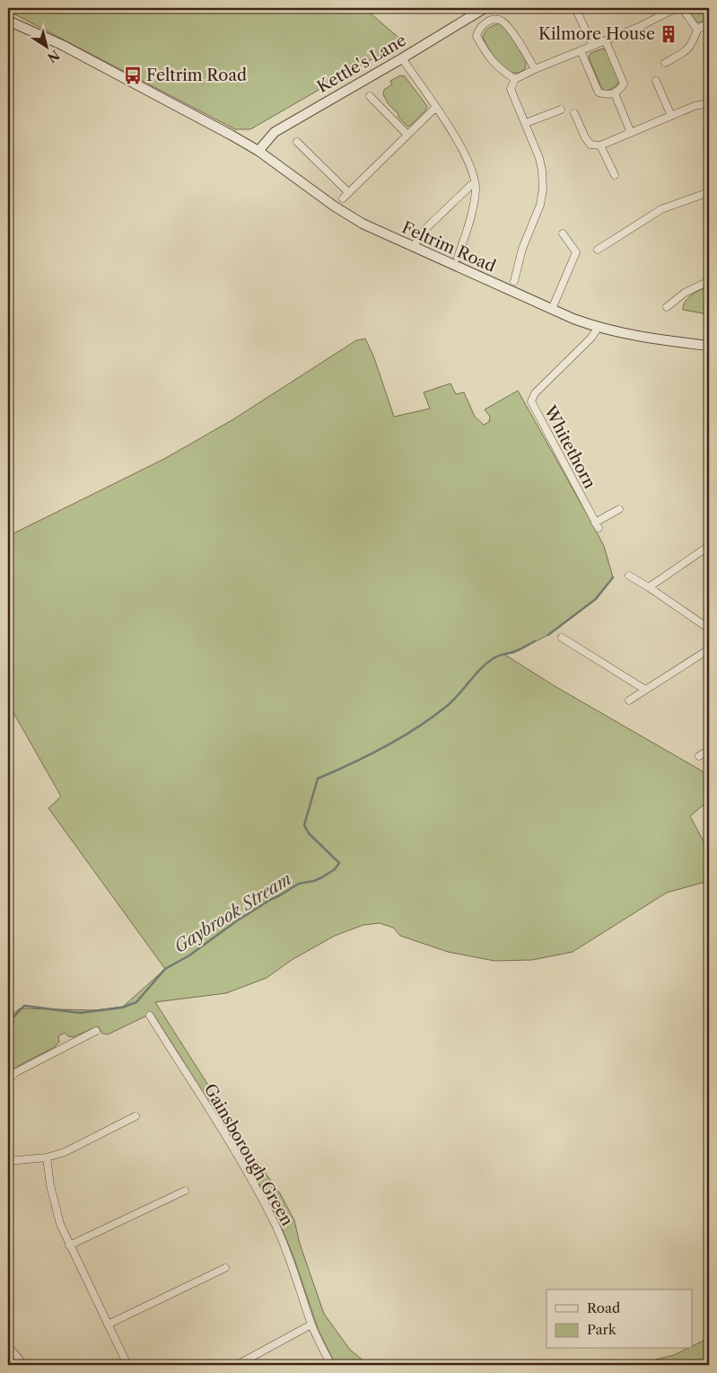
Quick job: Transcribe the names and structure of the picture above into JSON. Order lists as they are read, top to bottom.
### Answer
{
  "streets": {
    "street": [
      "Kettle's Lane",
      "Feltrim Road",
      "Whitethorn",
      "Gainsborough Green"
    ]
  },
  "crossings": [
    ["Kettle's Lane", "Feltrim Road"],
    ["Feltrim Road", "Whitethorn"]
  ],
  "water": ["Gaybrook Stream"],
  "places": {
    "building": ["Kilmore House"],
    "bus stop": ["Feltrim Road"]
  },
  "legend": ["Road", "Park"],
  "north": "bottom right"
}
